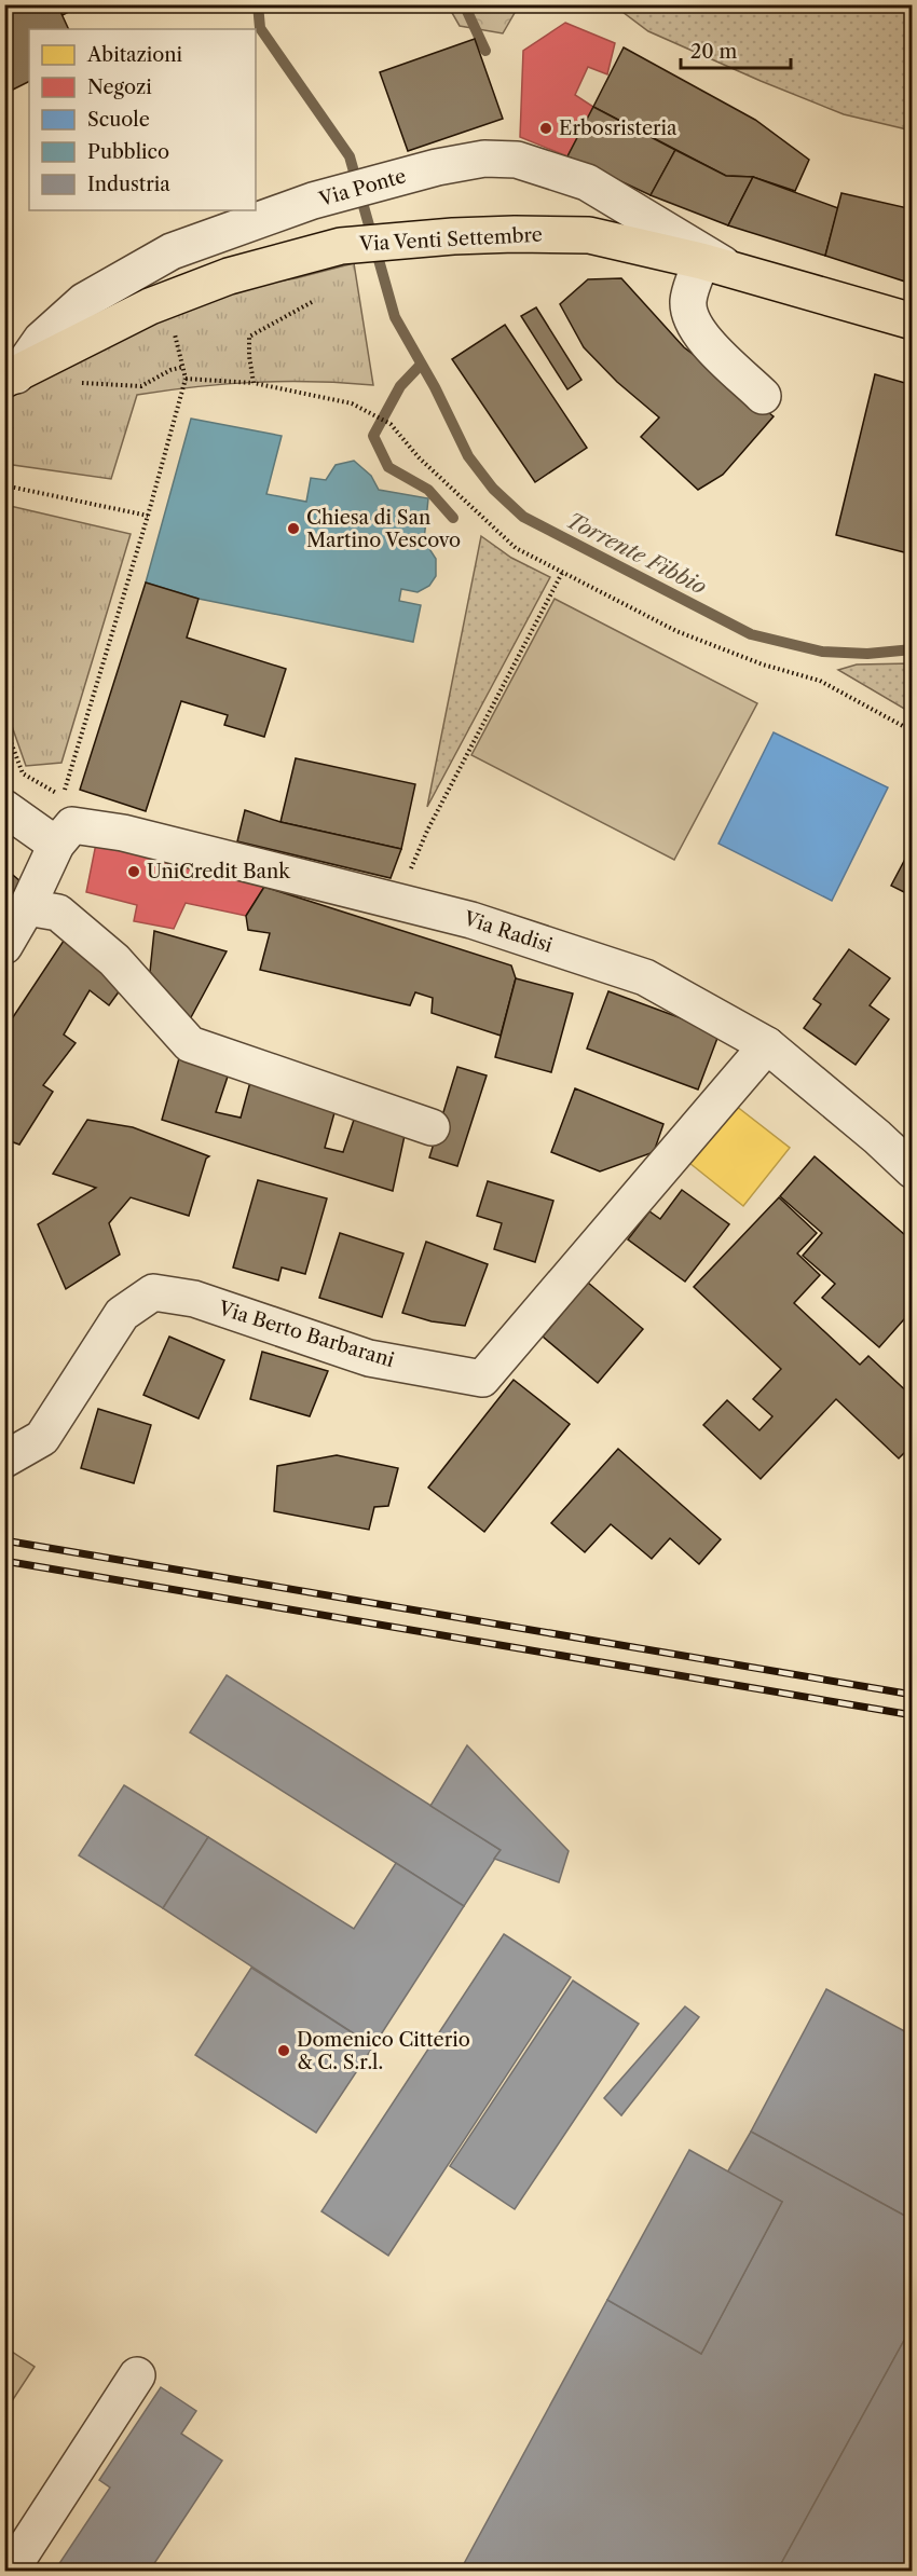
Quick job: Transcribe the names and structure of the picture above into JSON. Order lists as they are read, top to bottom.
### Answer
{
  "streets": {
    "main road": ["Via Venti Settembre"],
    "street": ["Via Ponte", "Via Radisi", "Via Berto Barbarani"]
  },
  "crossings": [
    ["Via Ponte", "Via Venti Settembre"],
    ["Via Radisi", "Via Berto Barbarani"]
  ],
  "water": ["Torrente Fibbio"],
  "places": [
    "Erbosristeria",
    "Chiesa di San Martino Vescovo",
    "UniCredit Bank",
    "Domenico Citterio & C. S.r.l."
  ],
  "legend": [
    "Abitazioni",
    "Negozi",
    "Scuole",
    "Pubblico",
    "Industria"
  ],
  "scale_bar": "20 m"
}
